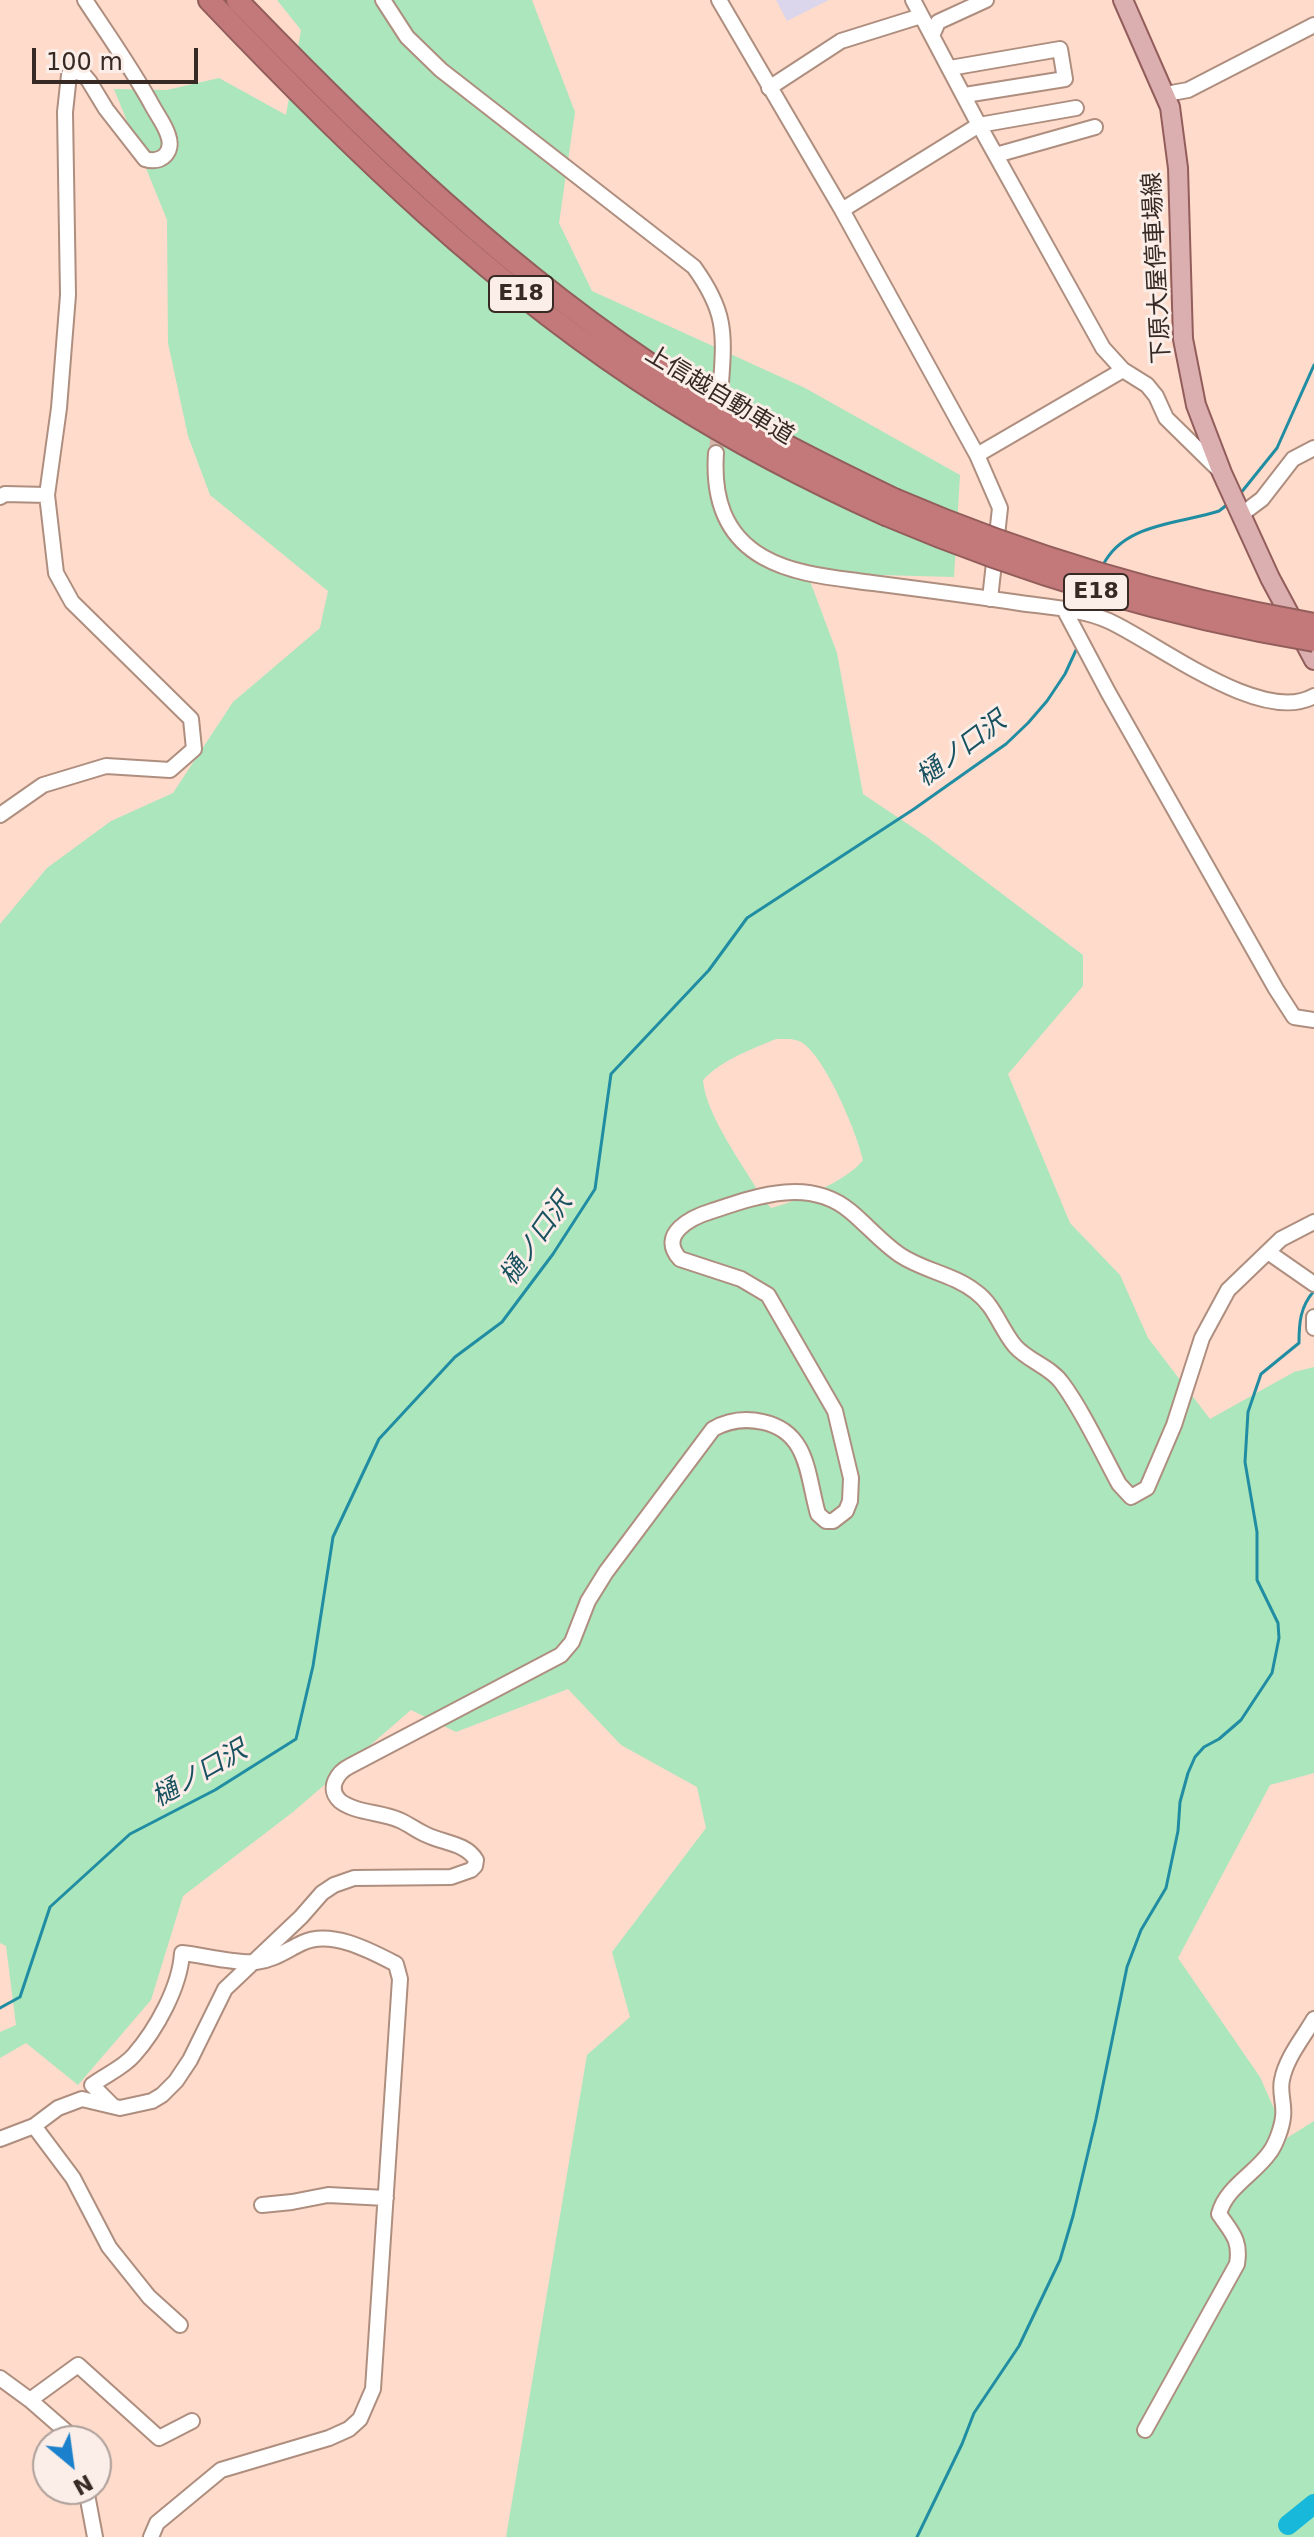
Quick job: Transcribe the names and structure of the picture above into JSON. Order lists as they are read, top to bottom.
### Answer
{
  "streets": {
    "highway": ["E18", "上信越自動車道"],
    "main road": ["下原大屋停車場線"]
  },
  "water": ["樋ノ口沢"],
  "scale_bar": "100 m",
  "north": "bottom right"
}
